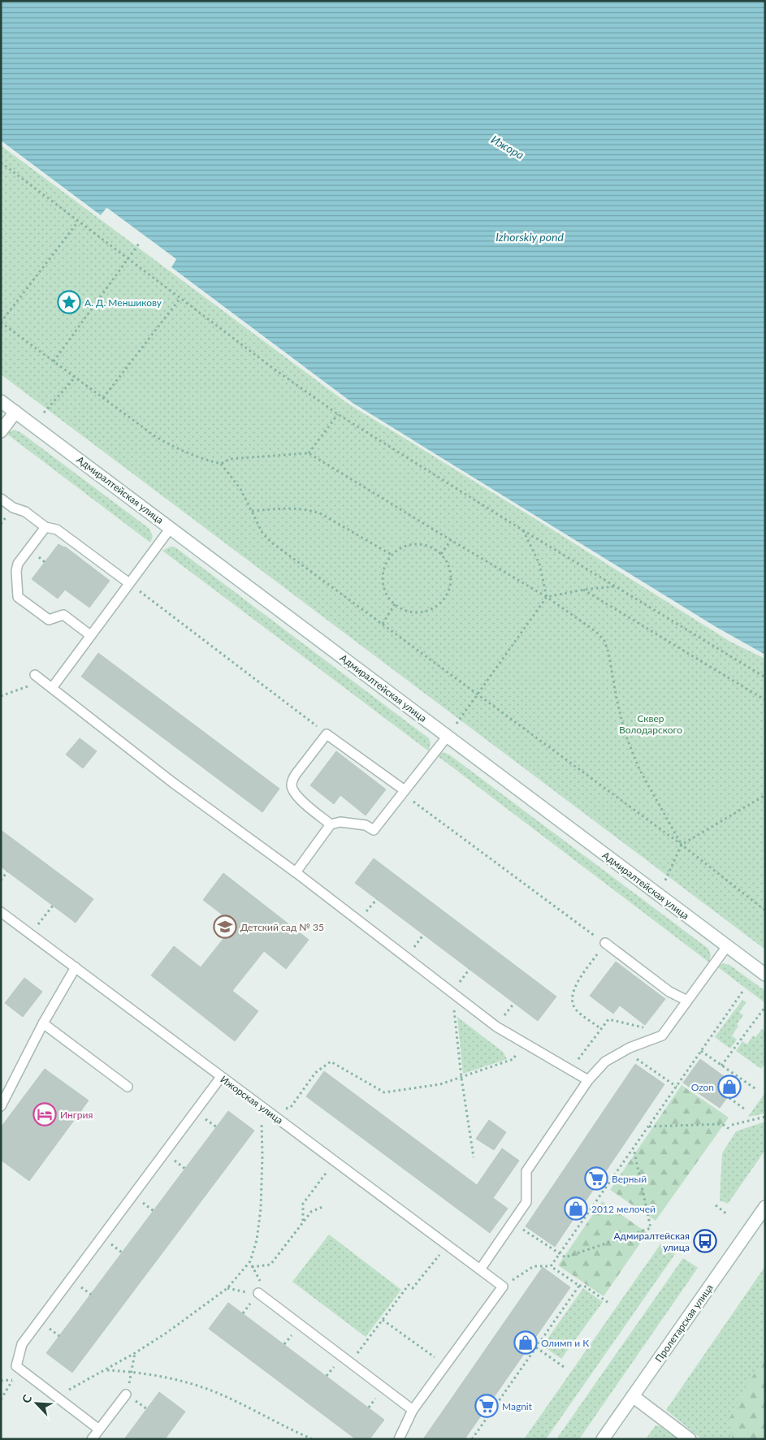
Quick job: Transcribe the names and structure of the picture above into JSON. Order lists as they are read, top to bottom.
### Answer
{
  "streets": {
    "street": ["Адмиралтейская улица", "Пролетарская улица"],
    "lane": ["Ижорская улица"]
  },
  "water": ["Ижора", "Izhorskiy pond"],
  "parks": ["Сквер Володарского"],
  "places": {
    "place": ["А. Д. Меншикову"],
    "school or university": ["Детский сад № 35"],
    "shop": ["Ozon", "2012 мелочей", "Олимп и К"],
    "hotel": ["Ингрия"],
    "supermarket": ["Верный", "Magnit"],
    "bus stop": ["Адмиралтейская улица"]
  },
  "north": "top left"
}
